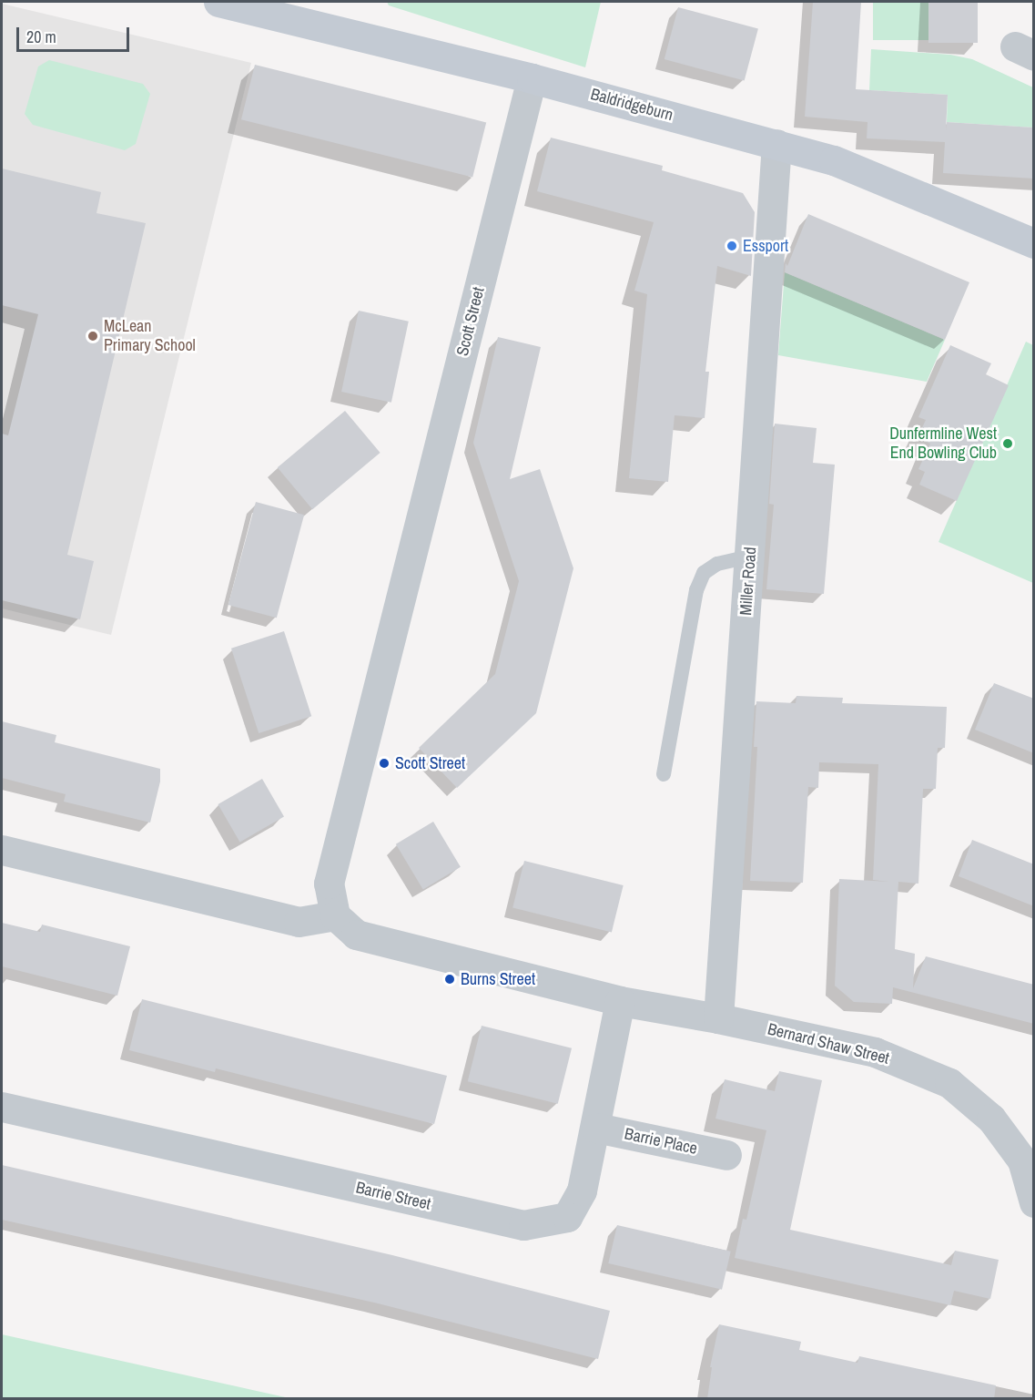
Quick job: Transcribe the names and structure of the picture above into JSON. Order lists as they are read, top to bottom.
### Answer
{
  "streets": {
    "main road": ["Baldridgeburn"],
    "street": [
      "Scott Street",
      "Miller Road",
      "Bernard Shaw Street",
      "Barrie Place",
      "Barrie Street"
    ]
  },
  "crossings": [
    ["Baldridgeburn", "Scott Street"],
    ["Baldridgeburn", "Miller Road"],
    ["Miller Road", "Bernard Shaw Street"],
    ["Bernard Shaw Street", "Barrie Street"],
    ["Barrie Place", "Barrie Street"]
  ],
  "places": [
    "Essport",
    "McLean Primary School",
    "Dunfermline West End Bowling Club",
    "Scott Street",
    "Burns Street"
  ],
  "scale_bar": "20 m"
}
